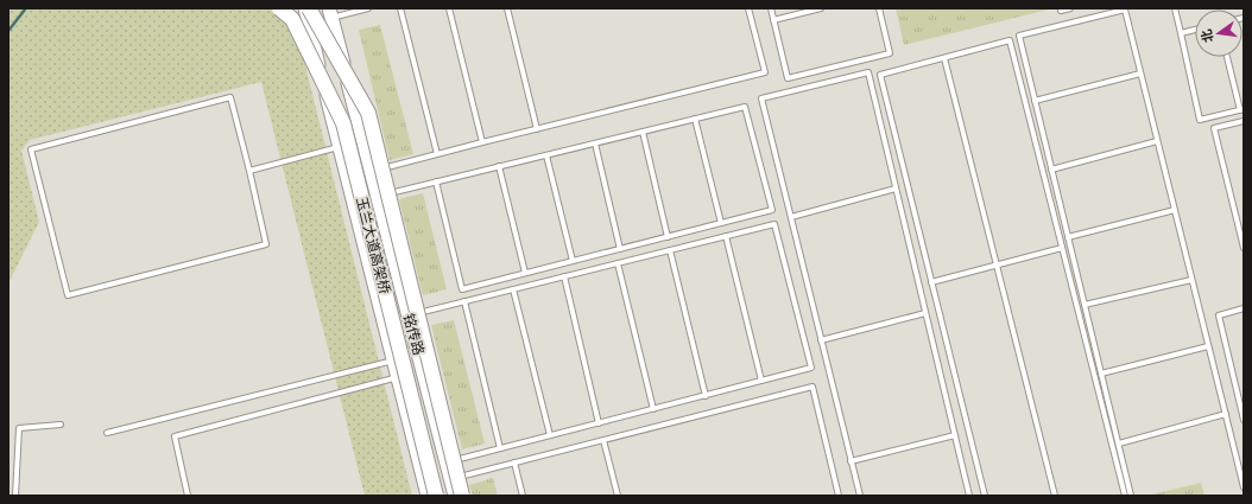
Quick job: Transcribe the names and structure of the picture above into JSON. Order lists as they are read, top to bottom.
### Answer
{
  "streets": {
    "main road": ["玉兰大道高架桥", "铭传路"]
  },
  "north": "left"
}
